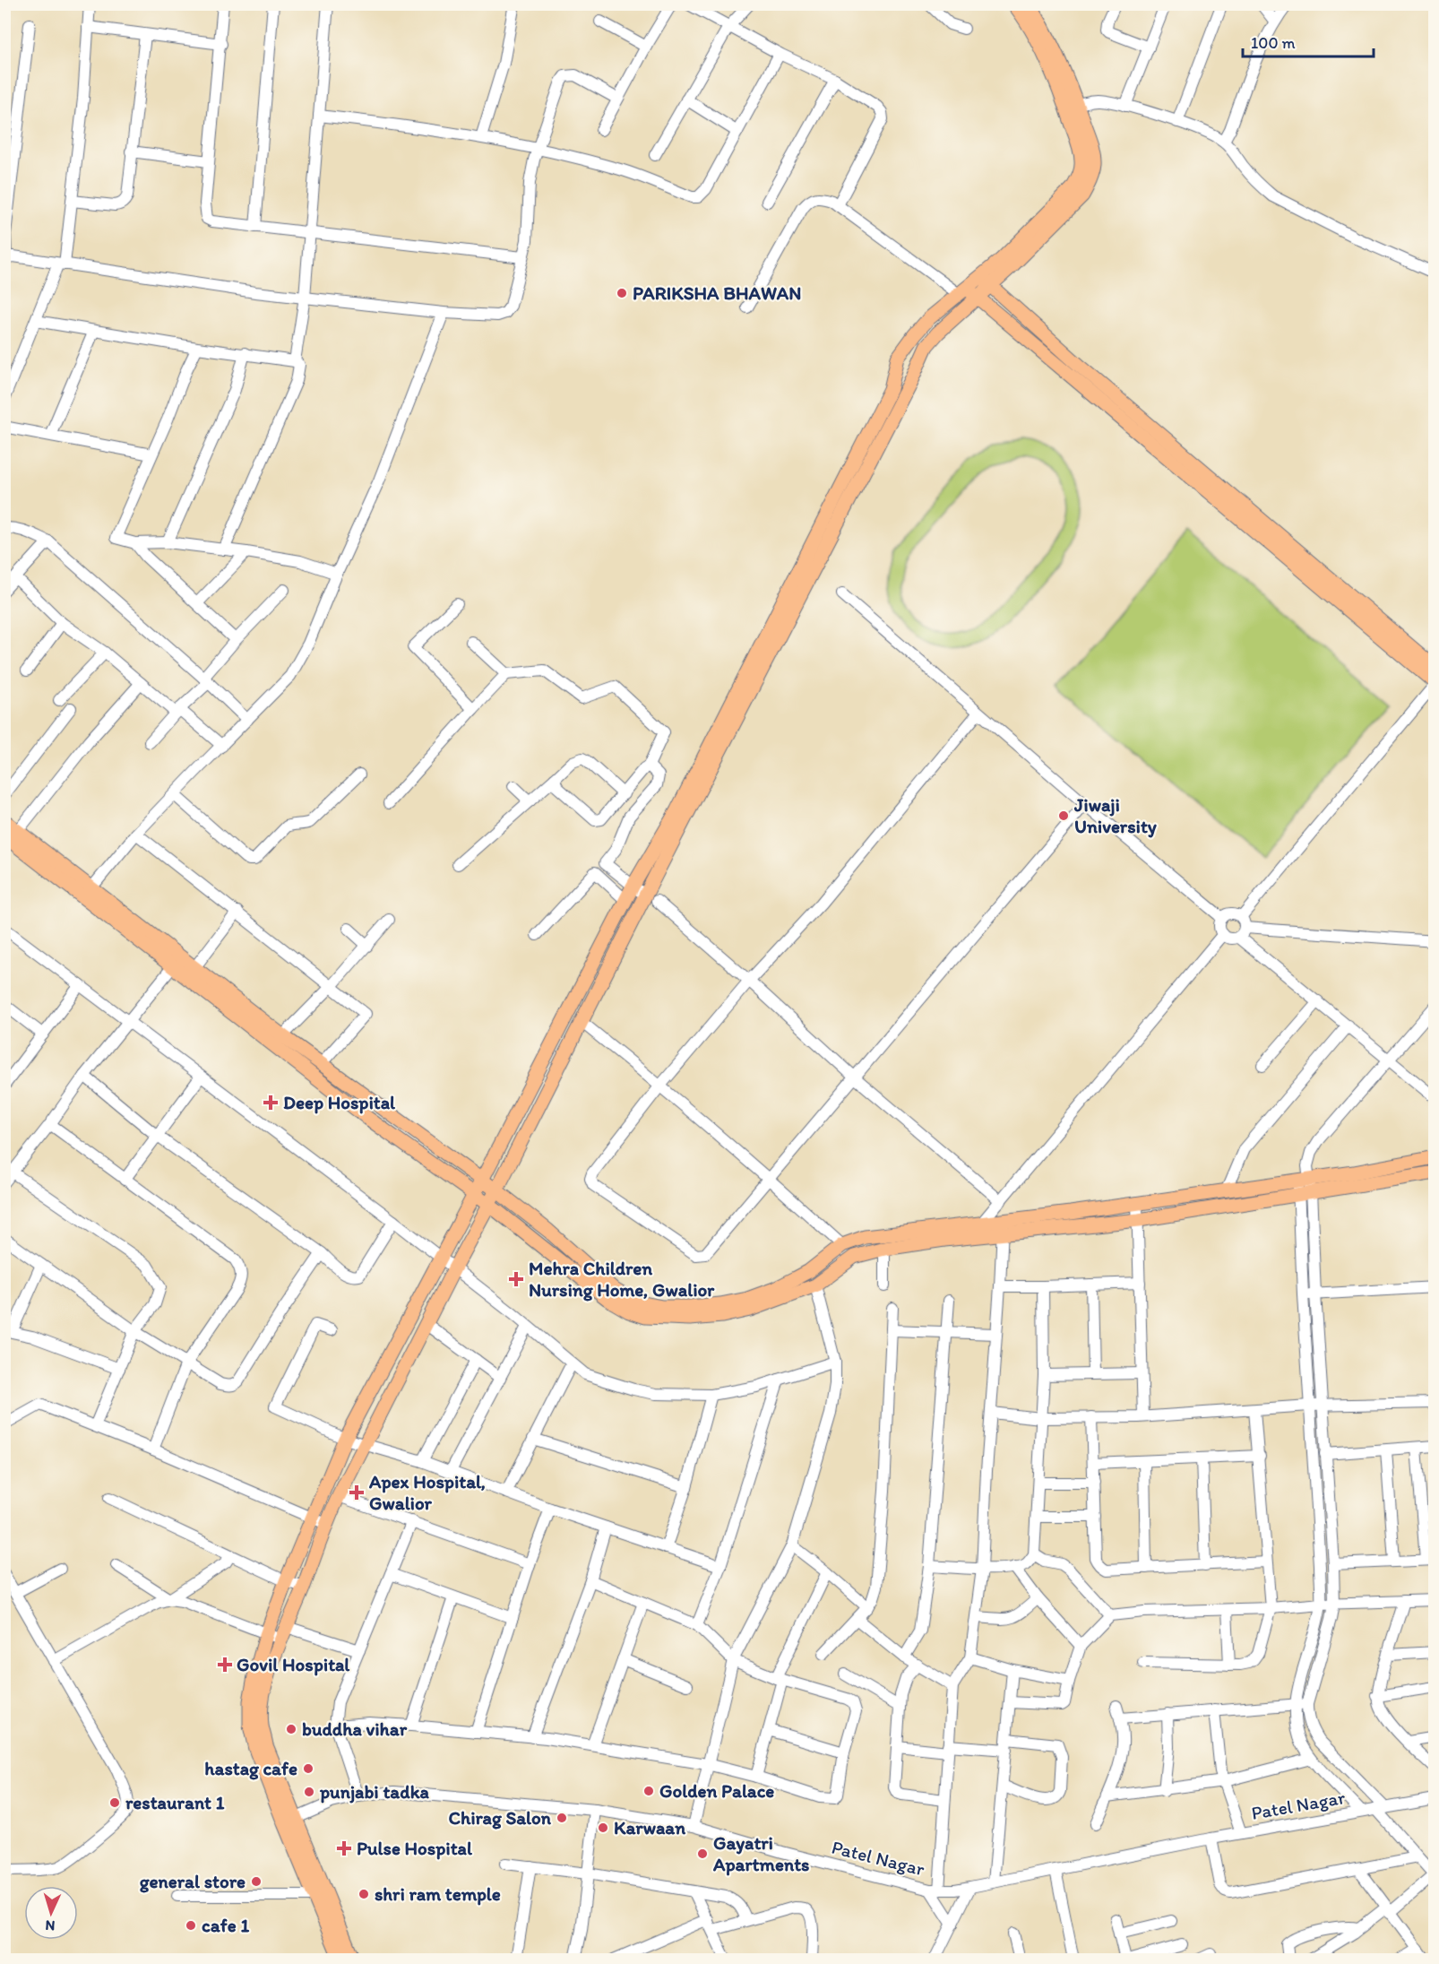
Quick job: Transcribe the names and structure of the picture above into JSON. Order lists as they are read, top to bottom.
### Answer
{
  "streets": {
    "street": ["Patel Nagar"]
  },
  "places": {
    "other": [
      "PARIKSHA BHAWAN",
      "Jiwaji University",
      "buddha vihar",
      "hastag cafe",
      "Golden Palace",
      "punjabi tadka",
      "restaurant 1",
      "Chirag Salon",
      "Karwaan",
      "Gayatri Apartments",
      "general store",
      "shri ram temple",
      "cafe 1"
    ],
    "health": [
      "Deep Hospital",
      "Mehra Children Nursing Home, Gwalior",
      "Apex Hospital, Gwalior",
      "Govil Hospital",
      "Pulse Hospital"
    ]
  },
  "scale_bar": "100 m",
  "north": "bottom"
}
